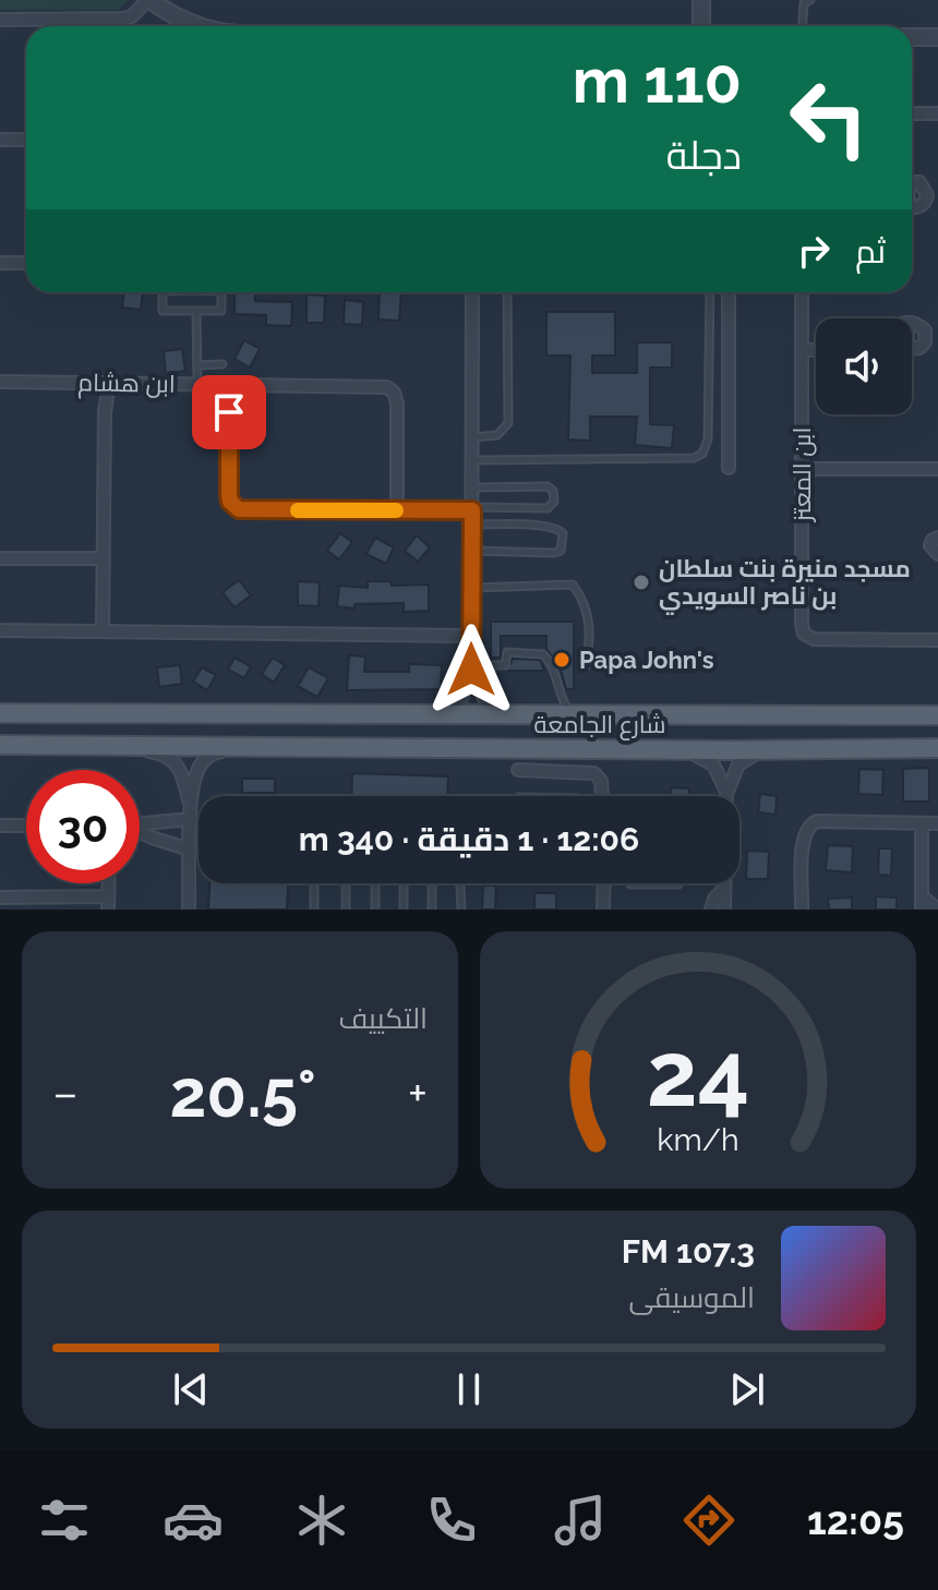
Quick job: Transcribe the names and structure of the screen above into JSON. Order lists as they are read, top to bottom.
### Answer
{
  "streets": {
    "main road": ["شارع الجامعة"],
    "street": ["ابن هشام", "ابن المعتز"]
  },
  "places": ["مسجد منيرة بنت سلطان بن ناصر السويدي", "Papa John's"],
  "page": {
    "turn": ["110 m", "دجلة"],
    "then": "ثم",
    "limit": "30",
    "trip": "12:06 · 1 دقيقة · 340 m",
    "tile": "التكييف",
    "heat": ["−", "20.5°", "+"],
    "song": ["107.3 FM", "الموسيقى"],
    "tabs": "12:05",
    "gauge": ["24", "km/h"]
  }
}
